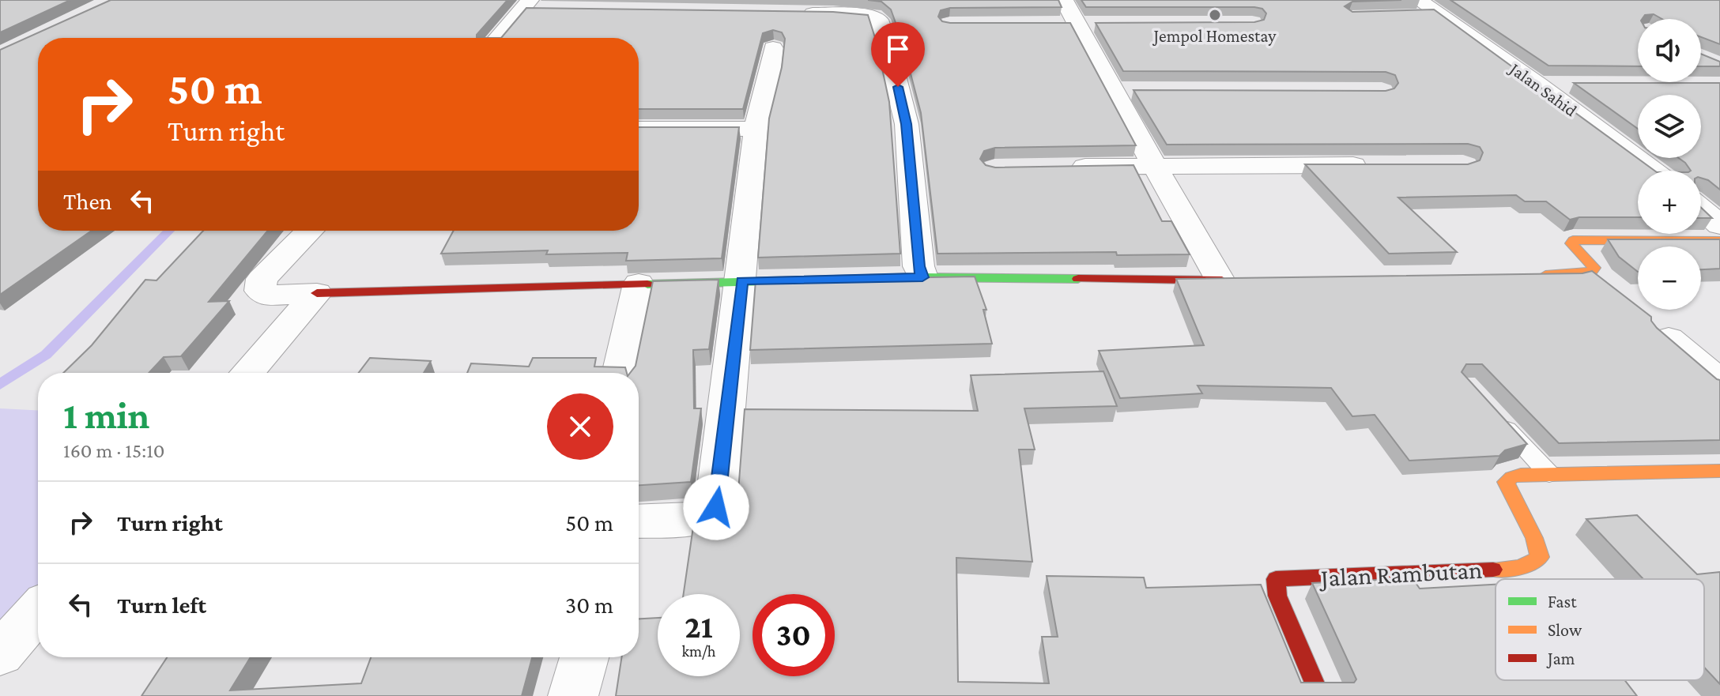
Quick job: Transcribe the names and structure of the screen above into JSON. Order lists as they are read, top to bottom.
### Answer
{
  "streets": {
    "street": ["Jalan Sahid", "Jalan Rambutan"]
  },
  "places": ["Jempol Homestay"],
  "legend": ["Fast", "Slow", "Jam"],
  "page": {
    "map_buttons": ["+", "−"],
    "turn": ["50 m", "Turn right"],
    "then": "Then",
    "heading": ["1 min", "160 m · 15:10"],
    "list": [
      {
        "name": "Turn right",
        "value": "50 m"
      },
      {
        "name": "Turn left",
        "value": "30 m"
      }
    ],
    "speed": "21 km/h",
    "limit": "30"
  }
}
